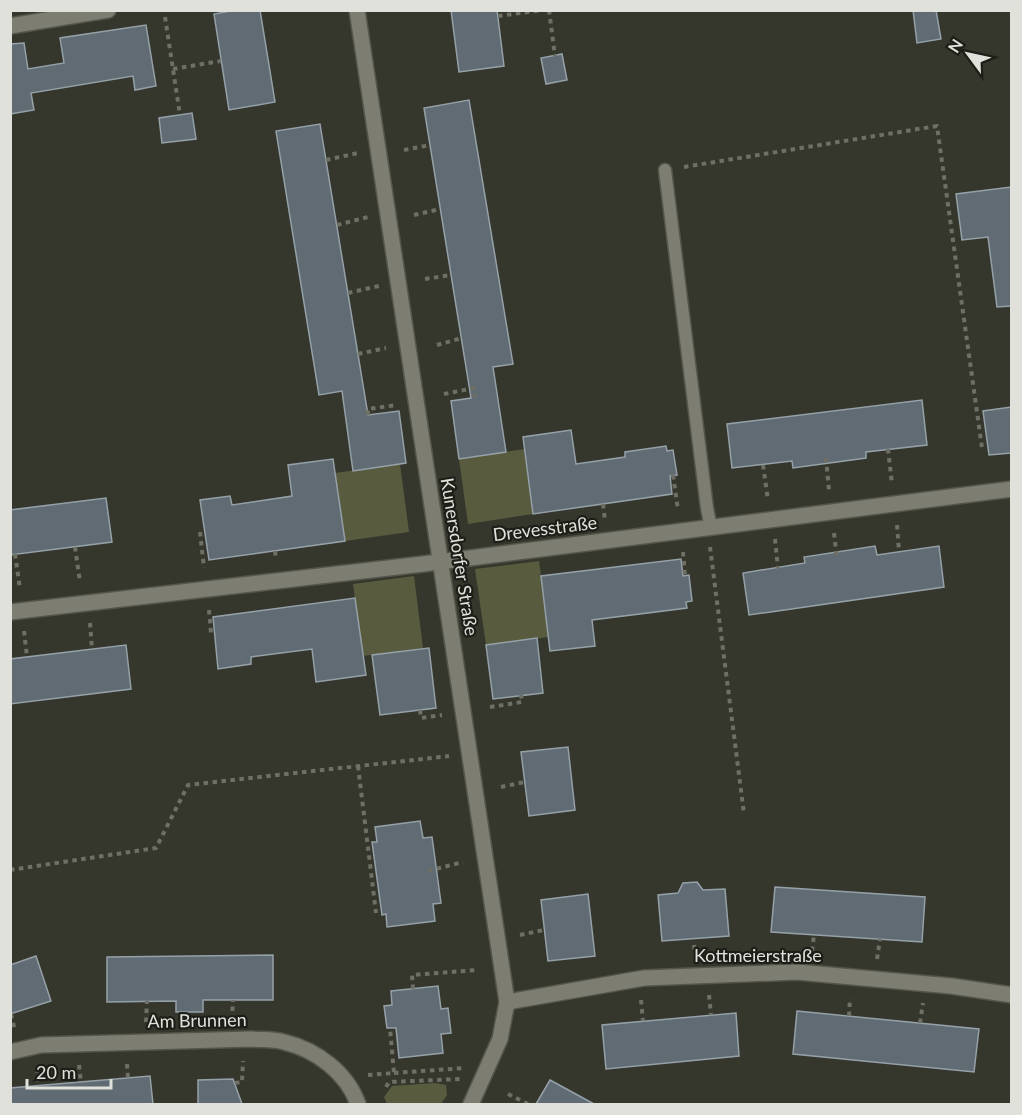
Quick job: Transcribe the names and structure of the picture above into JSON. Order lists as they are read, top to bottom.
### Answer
{
  "streets": {
    "street": [
      "Drevesstraße",
      "Kunersdorfer Straße",
      "Kottmeierstraße",
      "Am Brunnen"
    ]
  },
  "crossings": [
    ["Drevesstraße", "Kunersdorfer Straße"],
    ["Kunersdorfer Straße", "Kottmeierstraße"]
  ],
  "scale_bar": "20 m",
  "north": "top left"
}
